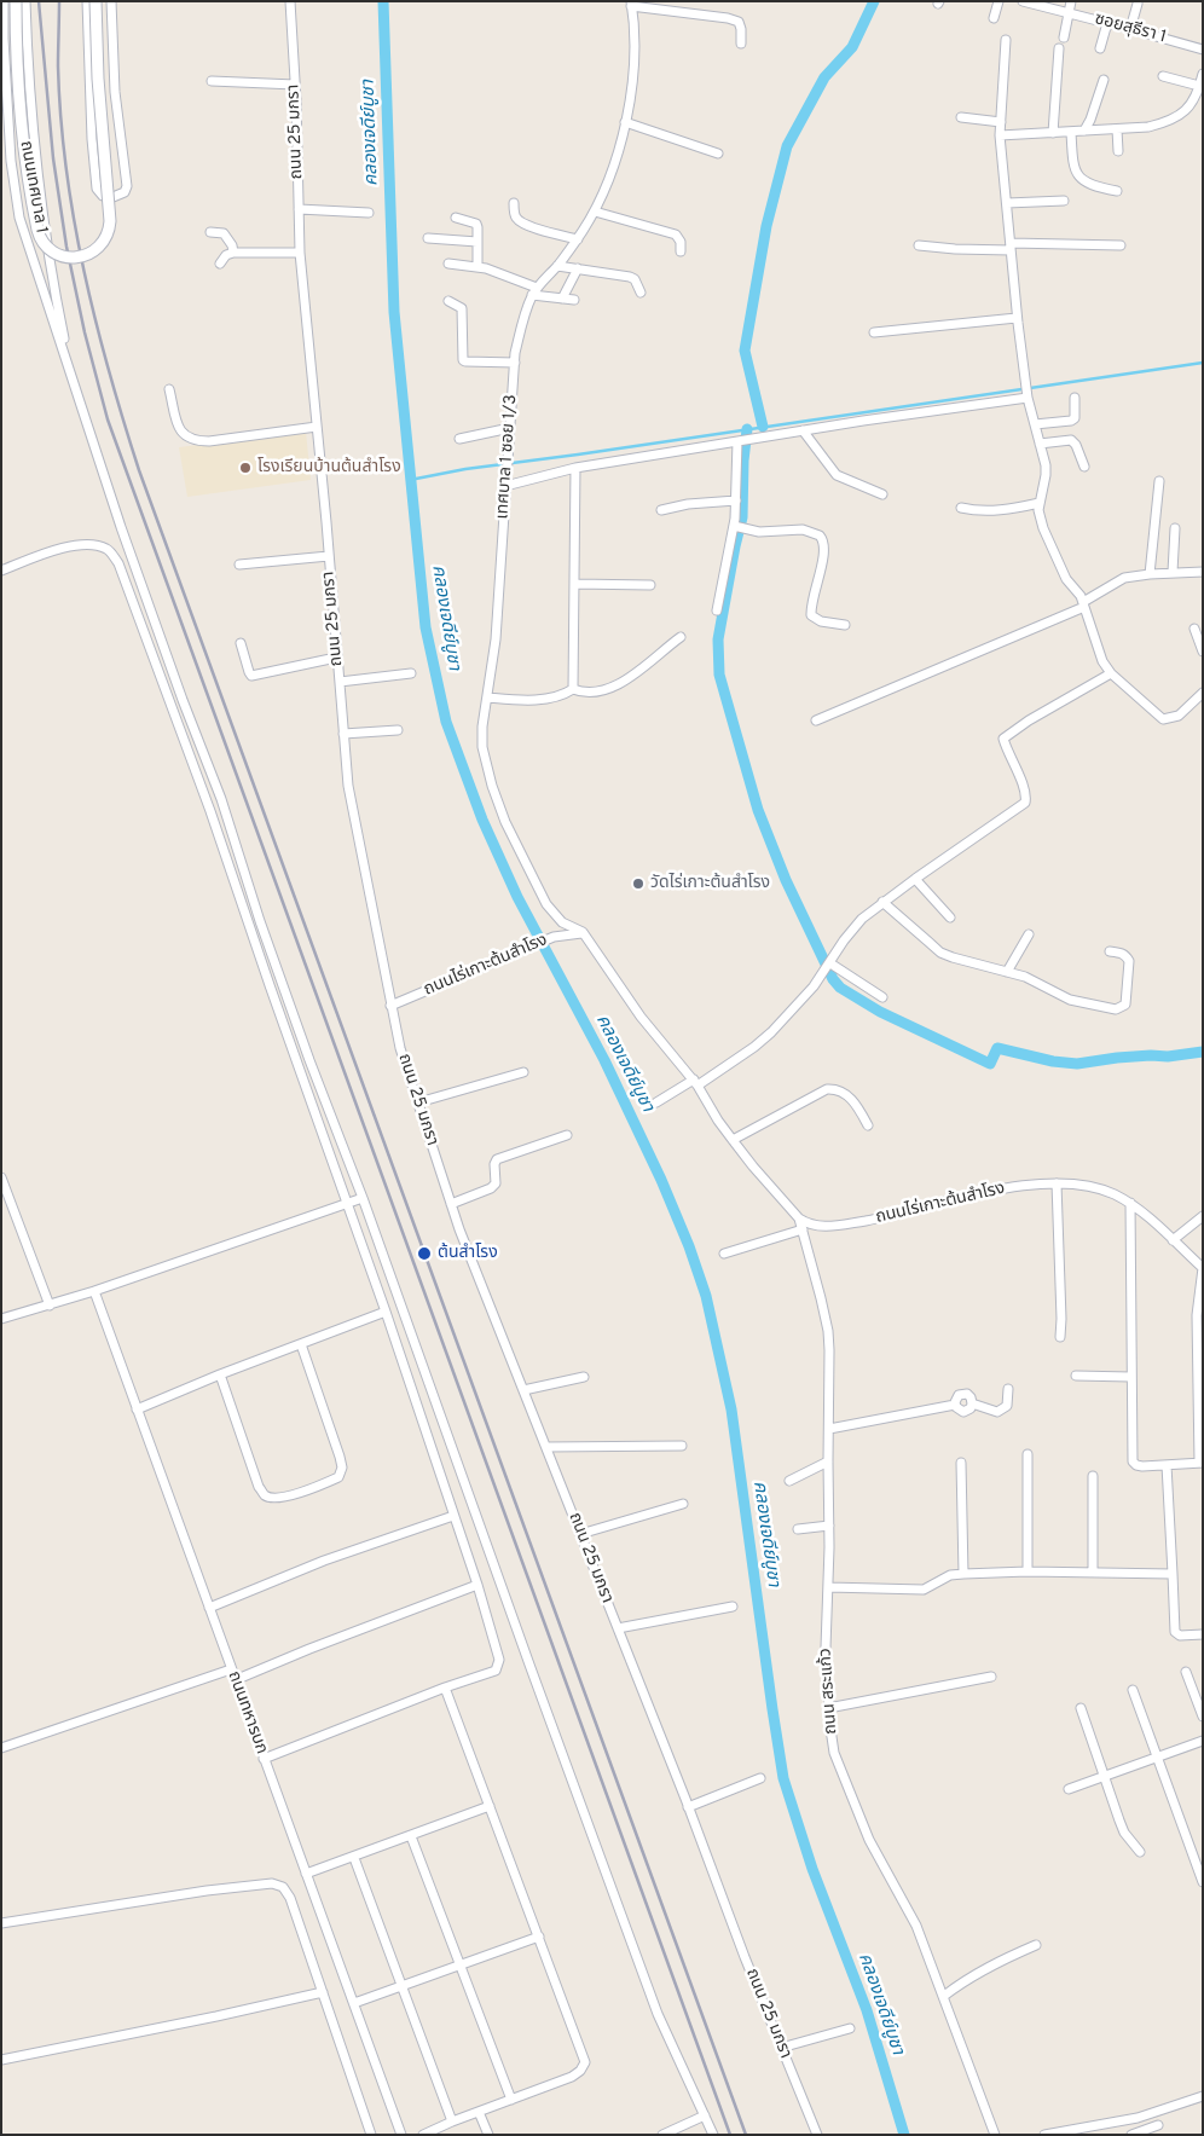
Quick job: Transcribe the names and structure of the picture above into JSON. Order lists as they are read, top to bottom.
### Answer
{
  "streets": {
    "street": [
      "ซอยสุธีรา 1",
      "ถนน 25 มกรา",
      "ถนนเทศบาล 1",
      "เทศบาล 1 ซอย 1/3",
      "ถนนไร่เกาะต้นสำโรง",
      "ถนน สระแก้ว",
      "ถนนทหารบก"
    ]
  },
  "crossings": [
    ["ถนน 25 มกรา", "ถนนไร่เกาะต้นสำโรง"],
    ["เทศบาล 1 ซอย 1/3", "ถนนไร่เกาะต้นสำโรง"],
    ["ถนนไร่เกาะต้นสำโรง", "ถนน สระแก้ว"]
  ],
  "water": ["คลองเจดีย์บูชา"],
  "places": ["โรงเรียนบ้านต้นสำโรง", "วัดไร่เกาะต้นสำโรง", "ต้นสำโรง"]
}
